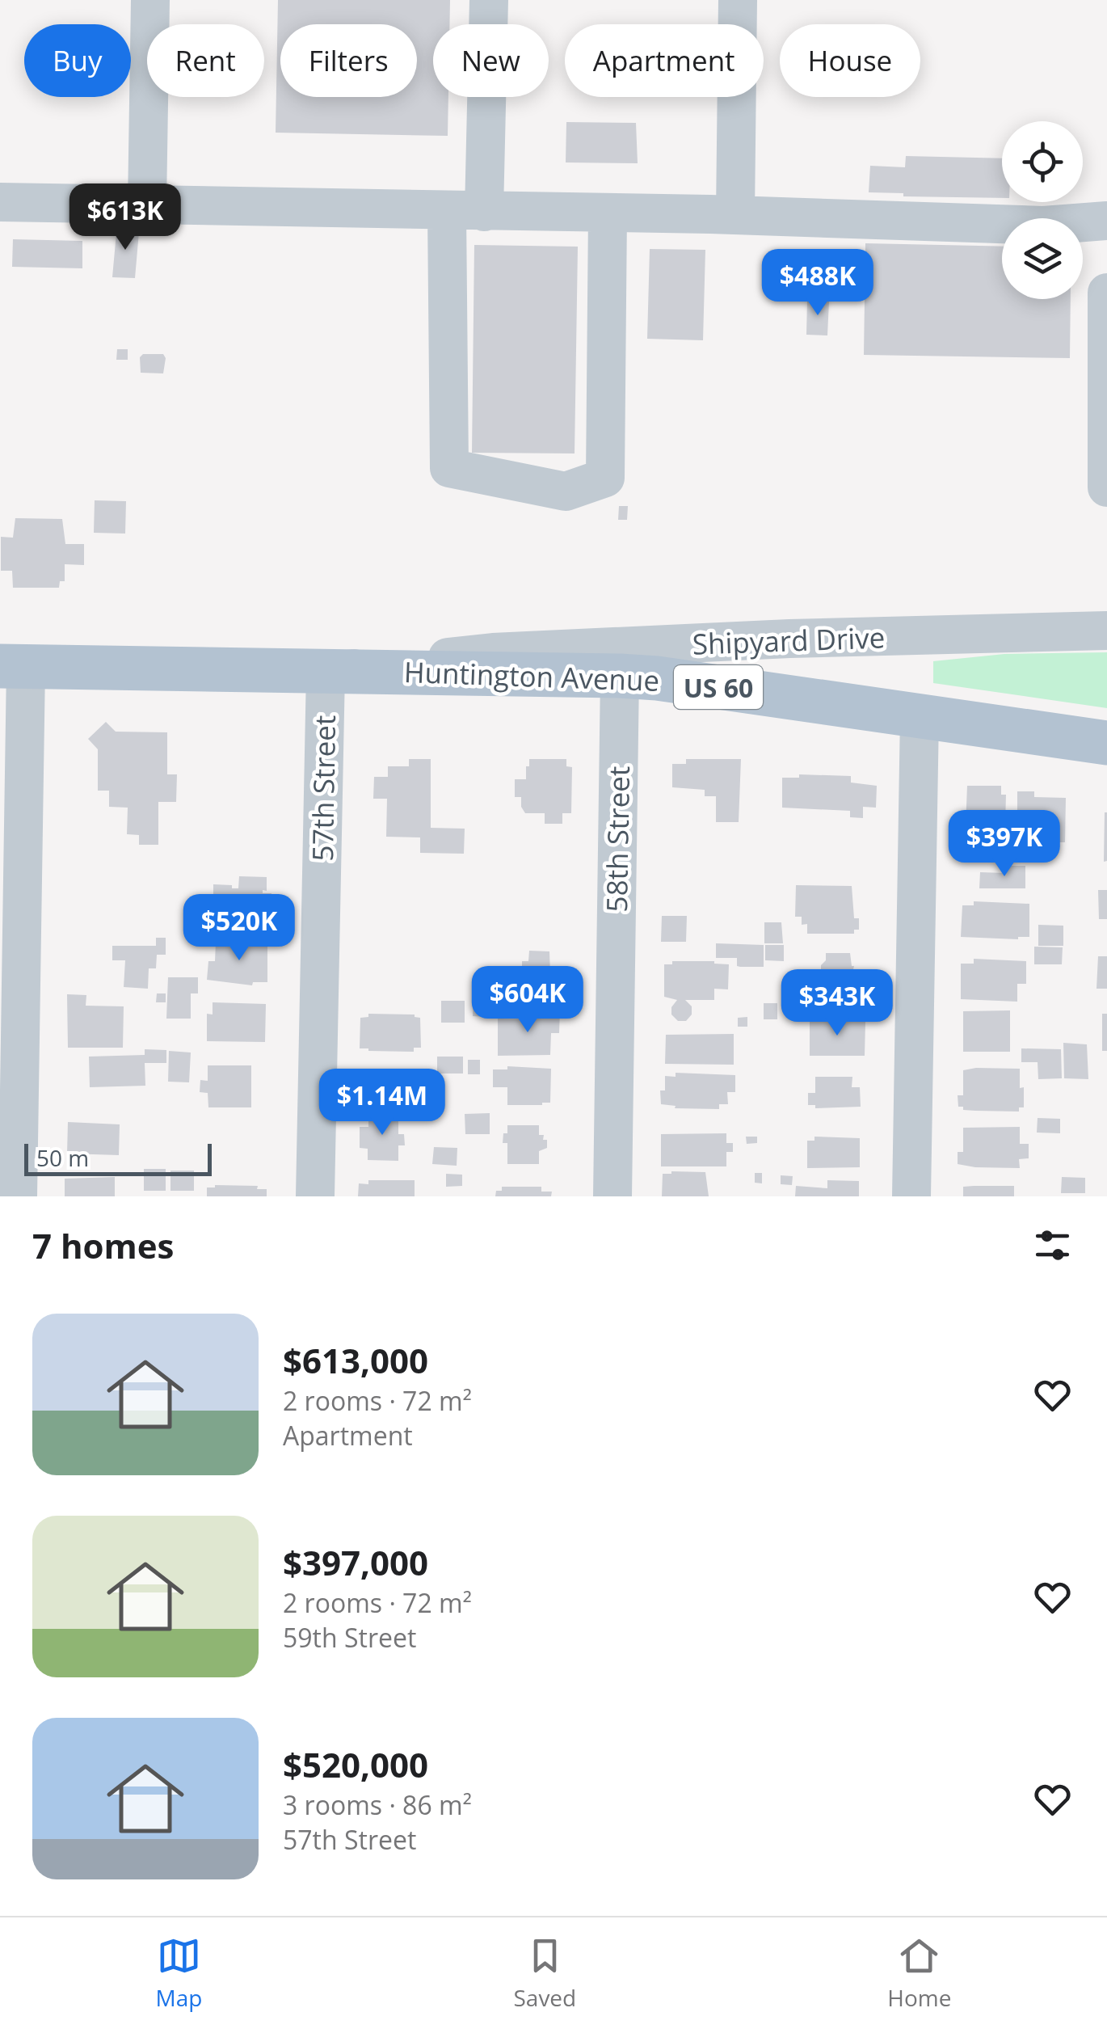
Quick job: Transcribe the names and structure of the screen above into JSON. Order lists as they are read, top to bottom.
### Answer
{
  "streets": {
    "main road": ["Huntington Avenue", "US 60"],
    "street": ["Shipyard Drive", "57th Street", "58th Street"]
  },
  "crossings": [
    ["Shipyard Drive", "Huntington Avenue"],
    ["Shipyard Drive", "57th Street"],
    ["Huntington Avenue", "57th Street"],
    ["Huntington Avenue", "58th Street"]
  ],
  "scale_bar": "50 m",
  "page": {
    "chip": [
      "Buy",
      "Rent",
      "Filters",
      "New",
      "Apartment",
      "House"
    ],
    "price": [
      "$613K",
      "$488K",
      "$397K",
      "$520K",
      "$604K",
      "$343K",
      "$1.14M"
    ],
    "scale": "50 m",
    "heading": "7 homes",
    "list": [
      {
        "name": "$613,000",
        "note": "2 rooms · 72 m² · Apartment"
      },
      {
        "name": "$397,000",
        "note": "2 rooms · 72 m² · 59th Street"
      },
      {
        "name": "$520,000",
        "note": "3 rooms · 86 m² · 57th Street"
      }
    ],
    "tabs": ["Map", "Saved", "Home"]
  }
}
